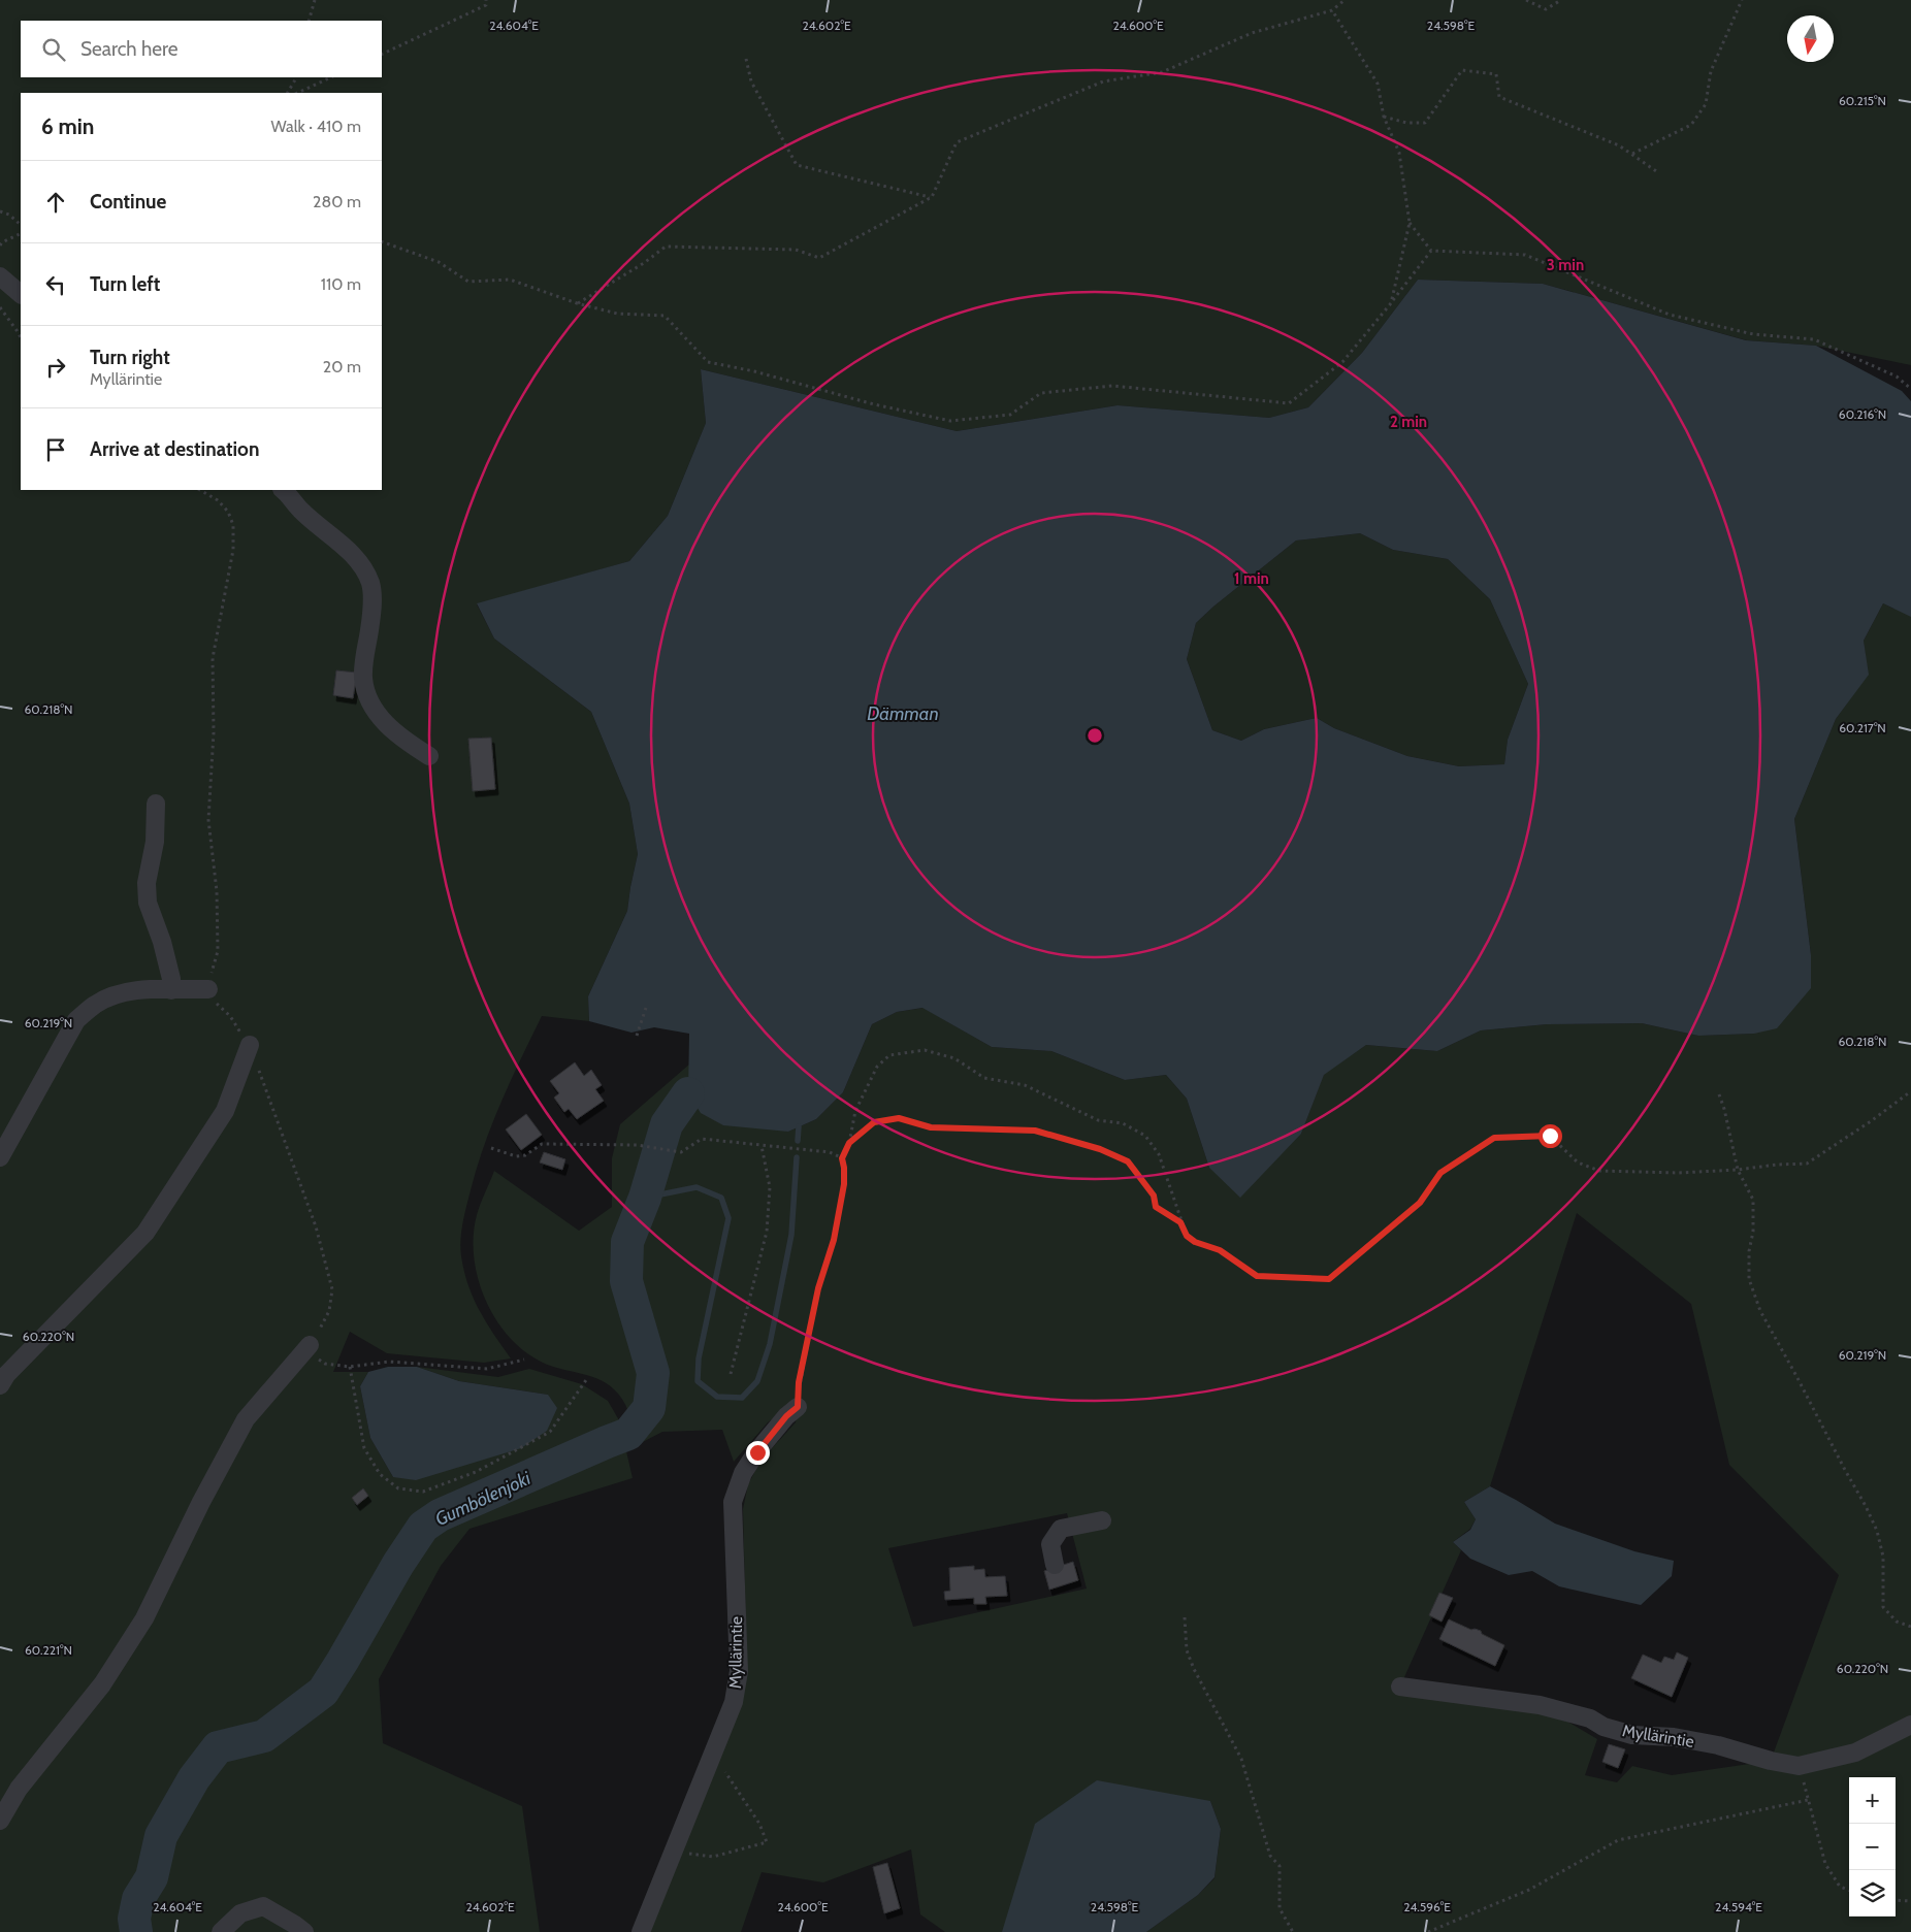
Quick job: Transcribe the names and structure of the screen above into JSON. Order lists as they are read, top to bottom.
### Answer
{
  "streets": {
    "street": ["Myllärintie"]
  },
  "water": ["Dämman", "Gumbölenjoki"],
  "north": "bottom",
  "page": {
    "search": "Search here",
    "heading": ["6 min", "Walk · 410 m"],
    "list": [
      ["Continue", "280 m"],
      ["Turn left", "110 m"],
      ["Turn right", "Myllärintie", "20 m"],
      "Arrive at destination"
    ],
    "map_buttons": ["+", "−"]
  },
  "coordinates": [
    "24.604°E",
    "24.602°E",
    "24.600°E",
    "24.598°E",
    "60.215°N",
    "60.216°N",
    "60.218°N",
    "60.217°N",
    "60.219°N",
    "60.220°N",
    "60.221°N",
    "24.596°E",
    "24.594°E"
  ],
  "rings": ["3 min", "2 min", "1 min"]
}
